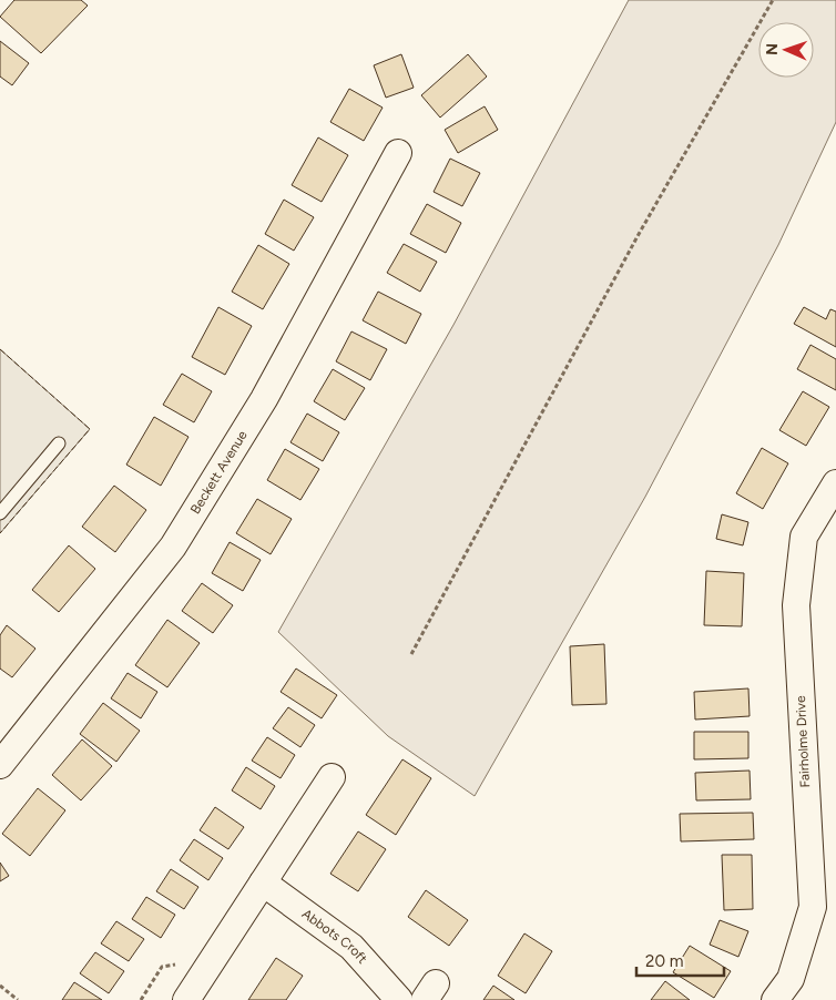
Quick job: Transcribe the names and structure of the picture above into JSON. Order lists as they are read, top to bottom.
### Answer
{
  "streets": {
    "street": ["Beckett Avenue", "Fairholme Drive", "Abbots Croft"]
  },
  "scale_bar": "20 m",
  "north": "left"
}
